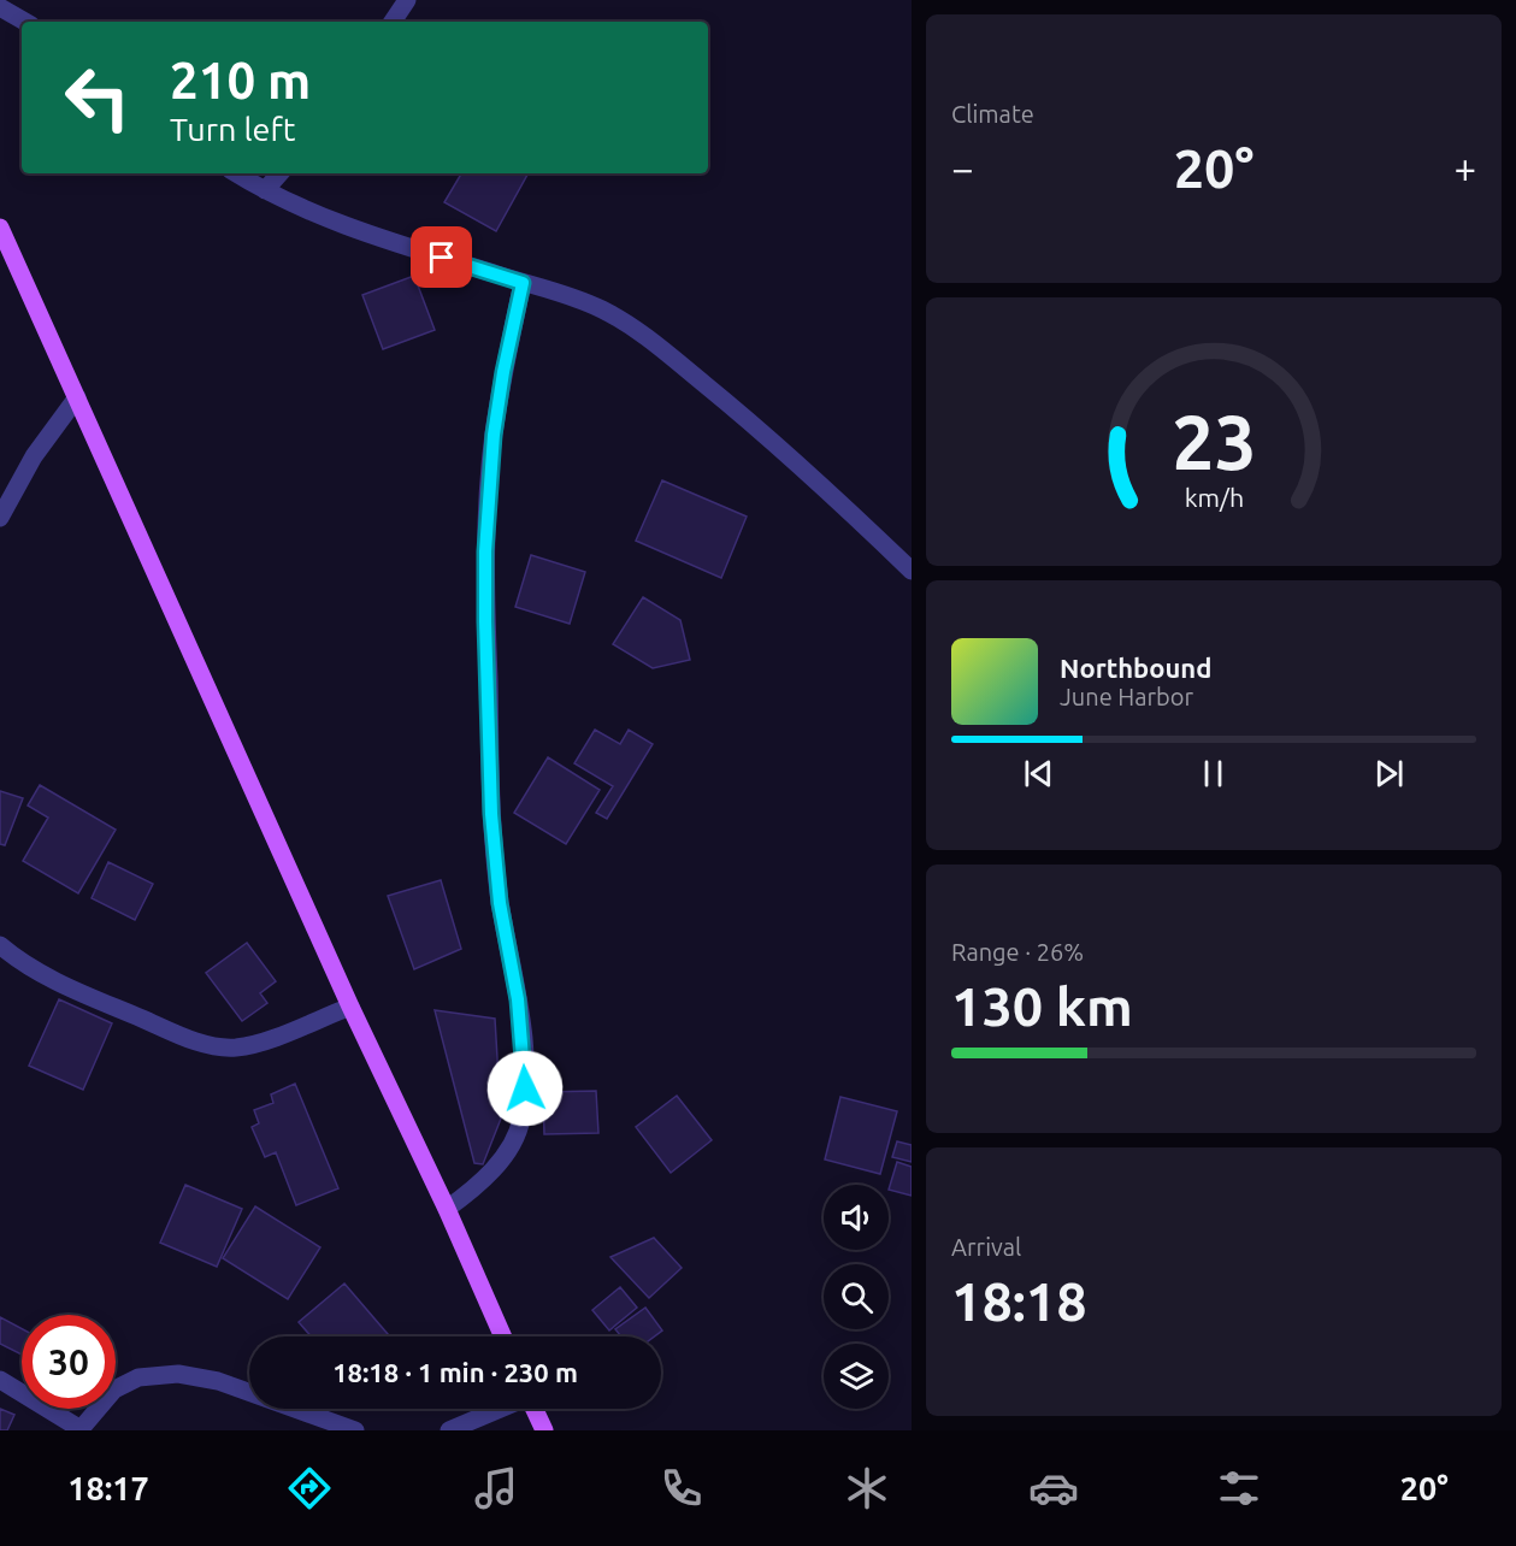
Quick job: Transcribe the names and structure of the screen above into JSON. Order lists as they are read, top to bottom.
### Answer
{
  "page": {
    "tile": [
      "Climate",
      ["Range · 26%", "130 km"],
      ["Arrival", "18:18"]
    ],
    "turn": ["210 m", "Turn left"],
    "heat": ["−", "20°", "+"],
    "song": ["Northbound", "June Harbor"],
    "limit": "30",
    "trip": "18:18 · 1 min · 230 m",
    "tabs": ["18:17", "20°"],
    "gauge": ["23", "km/h"]
  }
}
